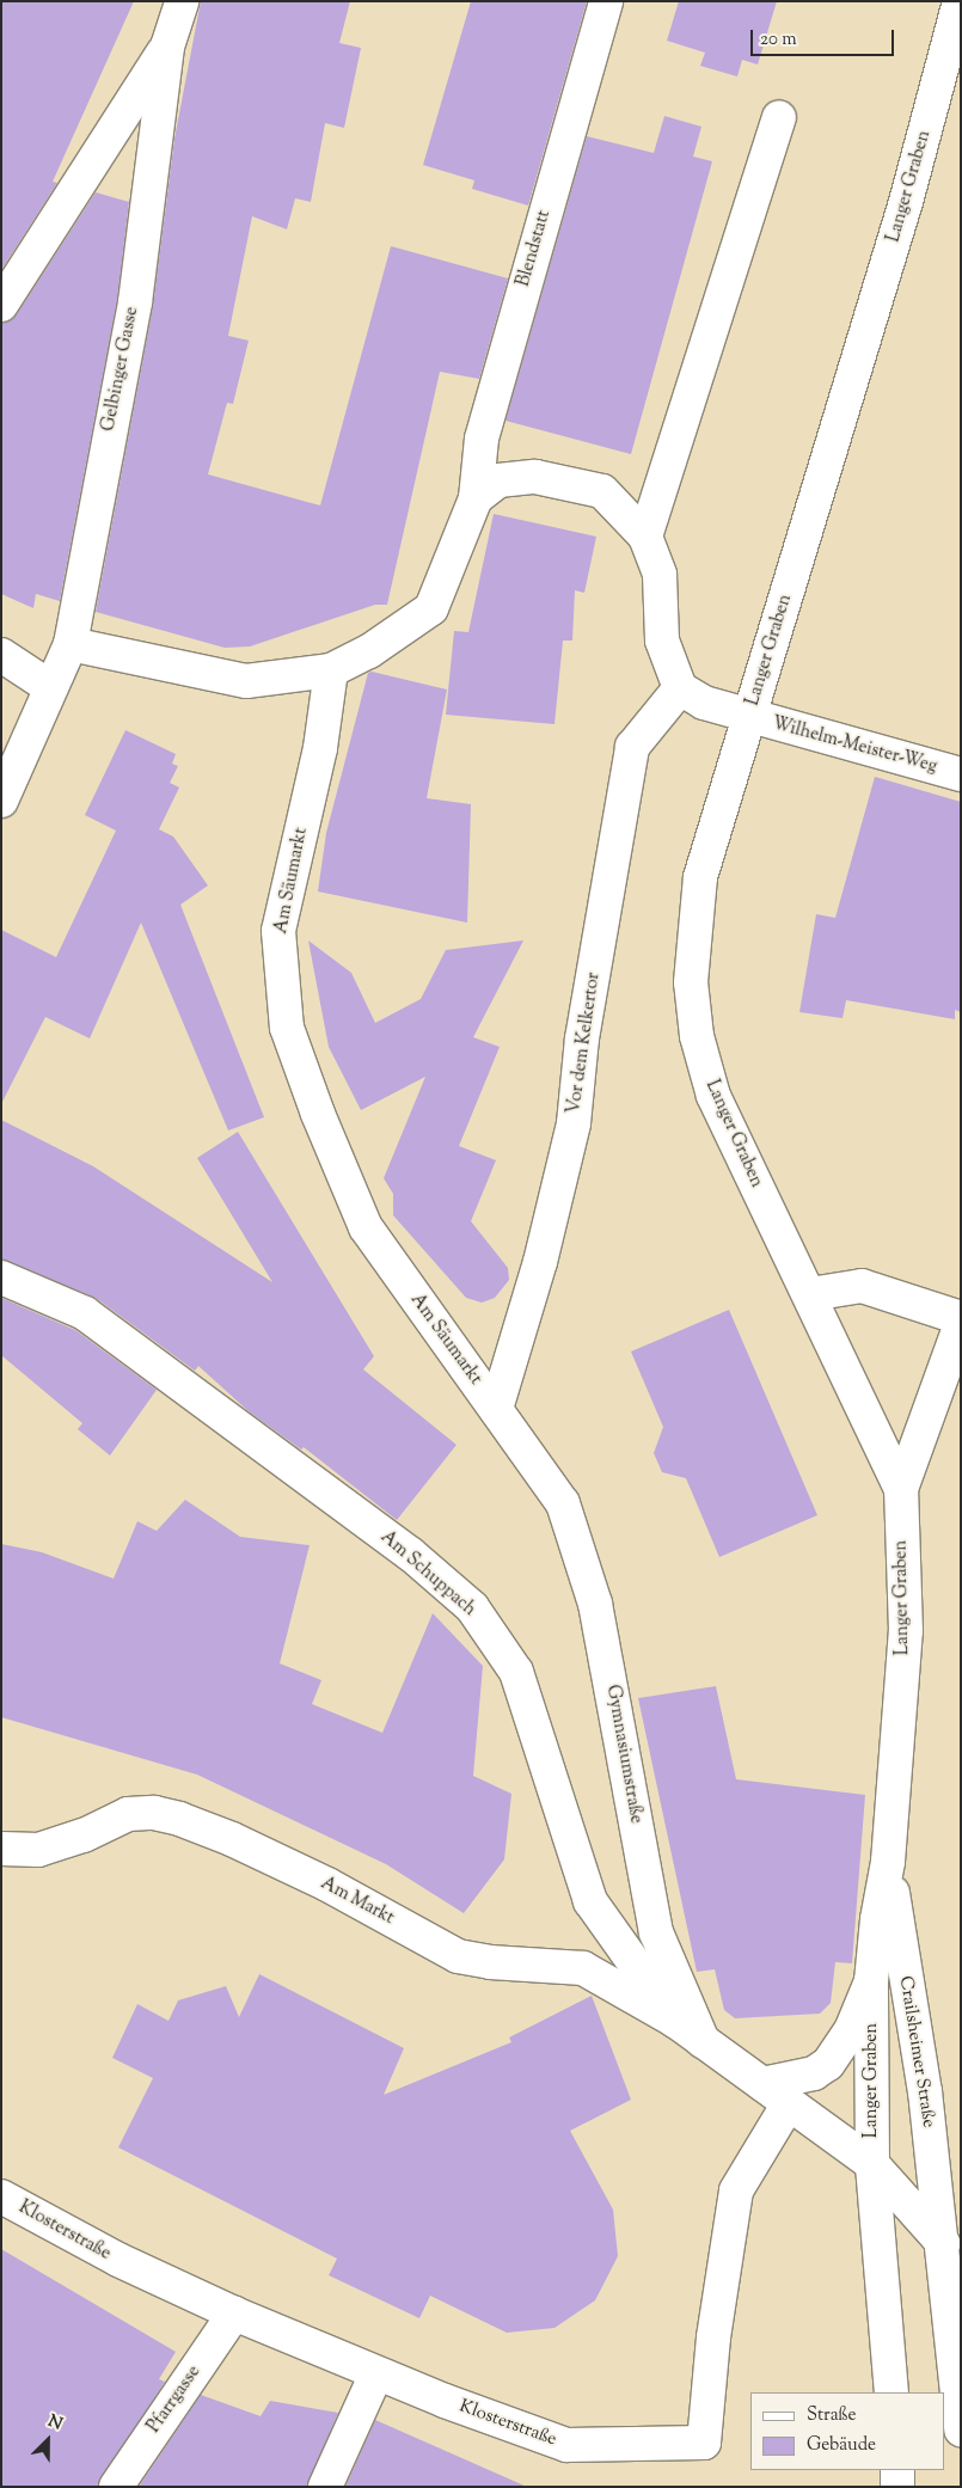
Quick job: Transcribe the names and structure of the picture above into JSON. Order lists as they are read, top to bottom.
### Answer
{
  "streets": {
    "street": [
      "Langer Graben",
      "Blendstatt",
      "Gelbinger Gasse",
      "Wilhelm-Meister-Weg",
      "Am Säumarkt",
      "Vor dem Kelkertor",
      "Am Schuppach",
      "Gymnasiumstraße",
      "Am Markt",
      "Crailsheimer Straße",
      "Klosterstraße",
      "Pfarrgasse"
    ]
  },
  "crossings": [
    ["Langer Graben", "Wilhelm-Meister-Weg"],
    ["Langer Graben", "Crailsheimer Straße"],
    ["Blendstatt", "Am Säumarkt"],
    ["Am Säumarkt", "Vor dem Kelkertor"],
    ["Am Säumarkt", "Gymnasiumstraße"],
    ["Vor dem Kelkertor", "Gymnasiumstraße"],
    ["Am Schuppach", "Am Markt"],
    ["Gymnasiumstraße", "Am Markt"],
    ["Klosterstraße", "Pfarrgasse"]
  ],
  "legend": ["Straße", "Gebäude"],
  "scale_bar": "20 m",
  "north": "top right"
}
